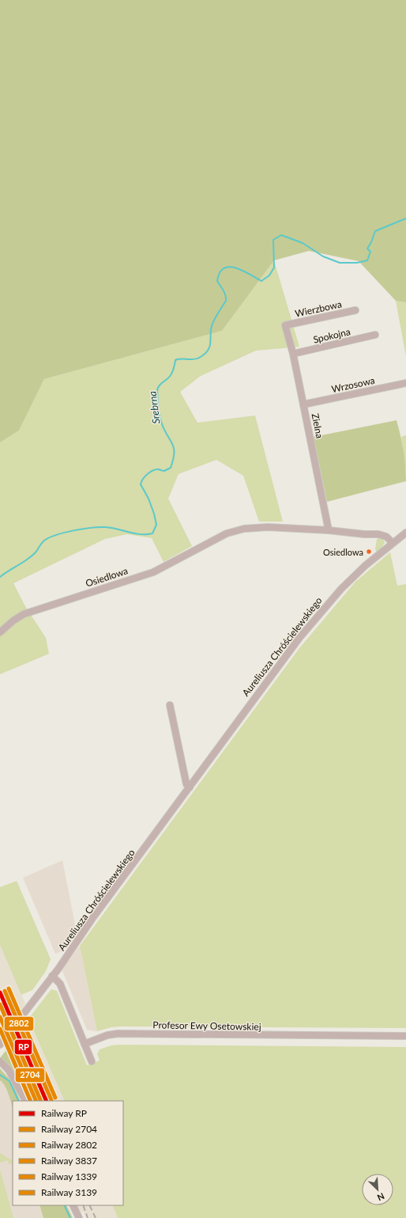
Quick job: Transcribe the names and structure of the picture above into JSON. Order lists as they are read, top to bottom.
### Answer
{
  "streets": {
    "street": [
      "Wierzbowa",
      "Spokojna",
      "Wrzosowa",
      "Zielna",
      "Osiedlowa",
      "Aureliusza Chróścielewskiego",
      "Profesor Ewy Osetowskiej"
    ]
  },
  "crossings": [
    ["Wierzbowa", "Zielna"],
    ["Spokojna", "Zielna"],
    ["Wrzosowa", "Zielna"],
    ["Zielna", "Osiedlowa"],
    ["Osiedlowa", "Aureliusza Chróścielewskiego"]
  ],
  "water": ["Srebrna"],
  "places": ["Osiedlowa"],
  "lines": [
    "rail line 1339",
    "rail line 2802",
    "rail line RP",
    "rail line 2704",
    "rail line 3837",
    "rail line 3139"
  ],
  "legend": [
    "Railway RP",
    "Railway 2704",
    "Railway 2802",
    "Railway 3837",
    "Railway 1339",
    "Railway 3139"
  ],
  "north": "bottom right"
}
